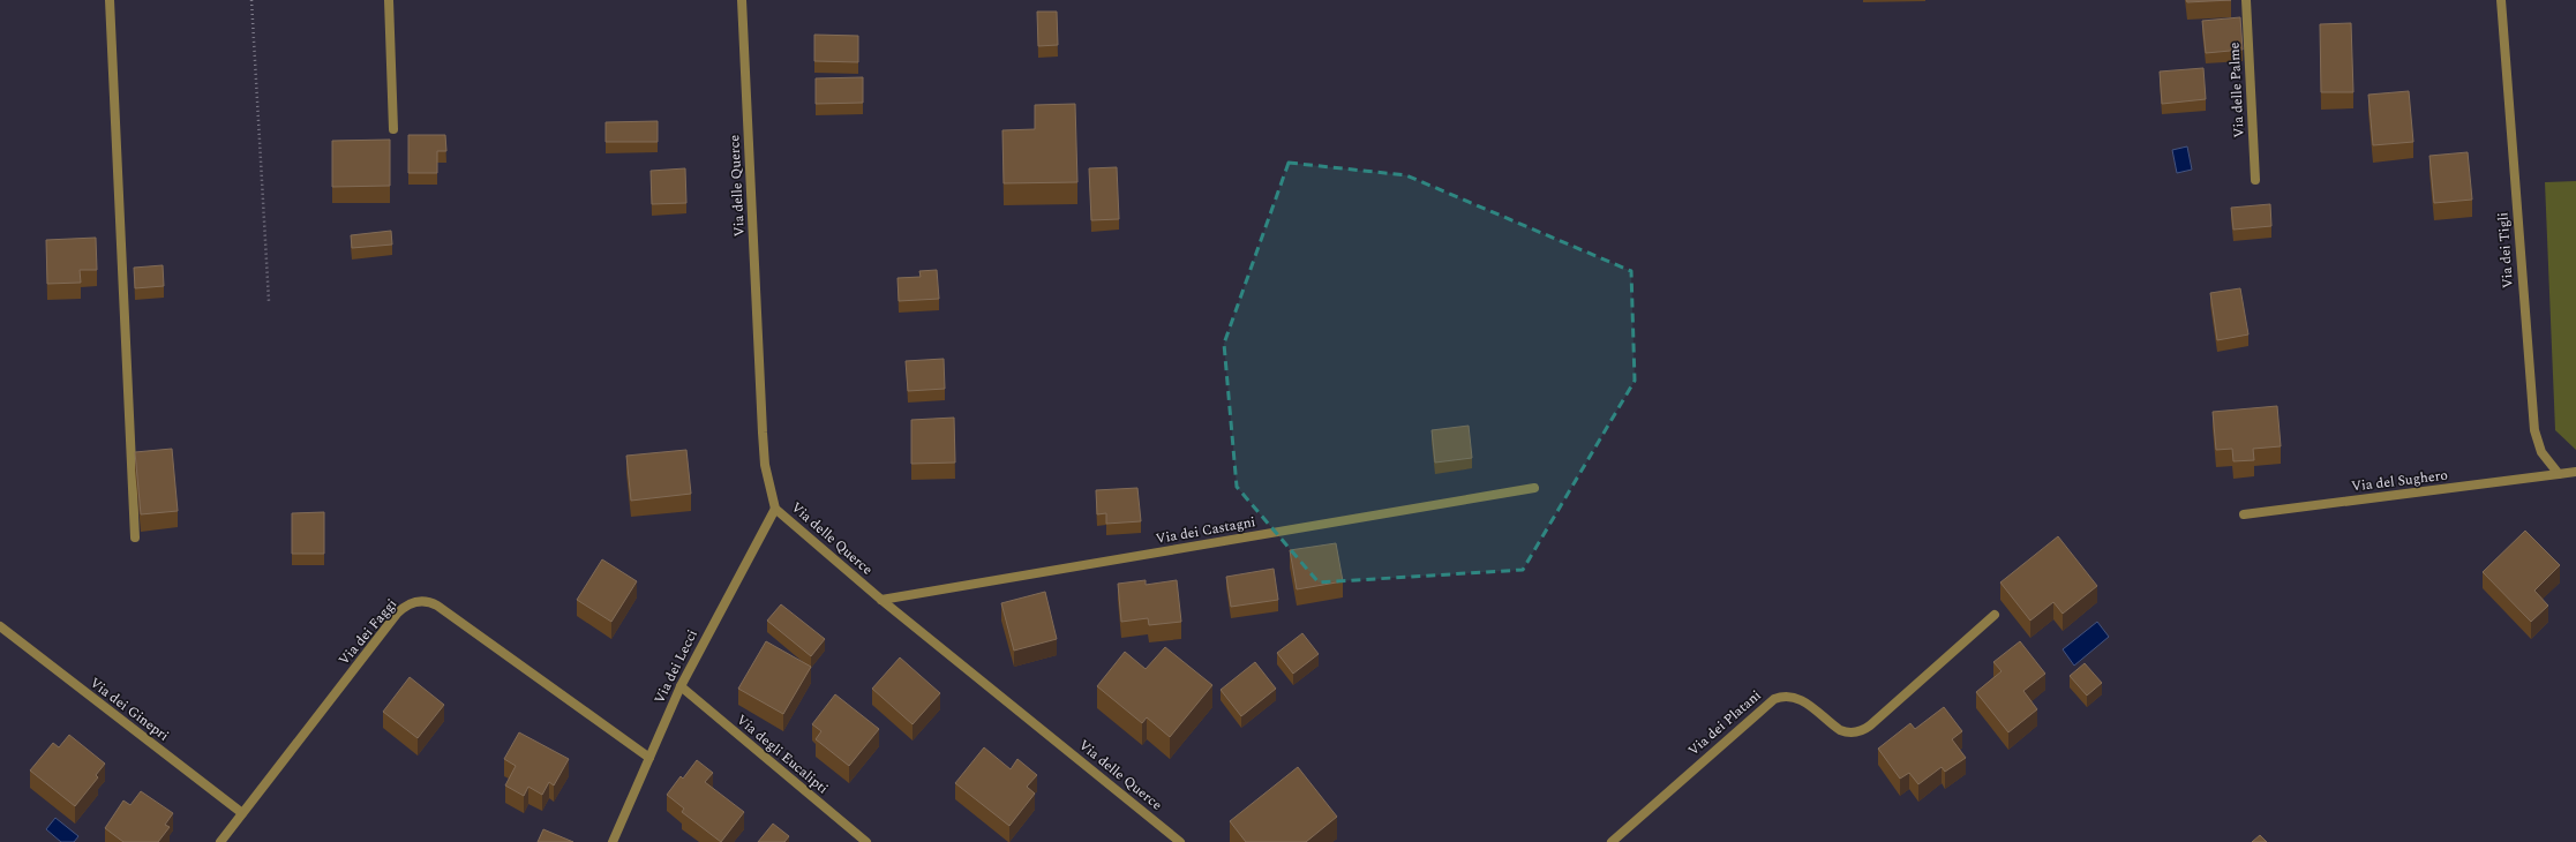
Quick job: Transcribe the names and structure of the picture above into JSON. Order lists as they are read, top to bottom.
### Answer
{
  "streets": {
    "street": [
      "Via delle Palme",
      "Via delle Querce",
      "Via dei Tigli",
      "Via del Sughero",
      "Via dei Castagni",
      "Via dei Faggi",
      "Via dei Lecci",
      "Via dei Ginepri",
      "Via dei Platani",
      "Via degli Eucalipti"
    ]
  },
  "crossings": [
    ["Via delle Querce", "Via dei Castagni"],
    ["Via delle Querce", "Via dei Lecci"],
    ["Via dei Tigli", "Via del Sughero"],
    ["Via dei Faggi", "Via dei Lecci"],
    ["Via dei Faggi", "Via dei Ginepri"],
    ["Via dei Lecci", "Via degli Eucalipti"]
  ]
}
